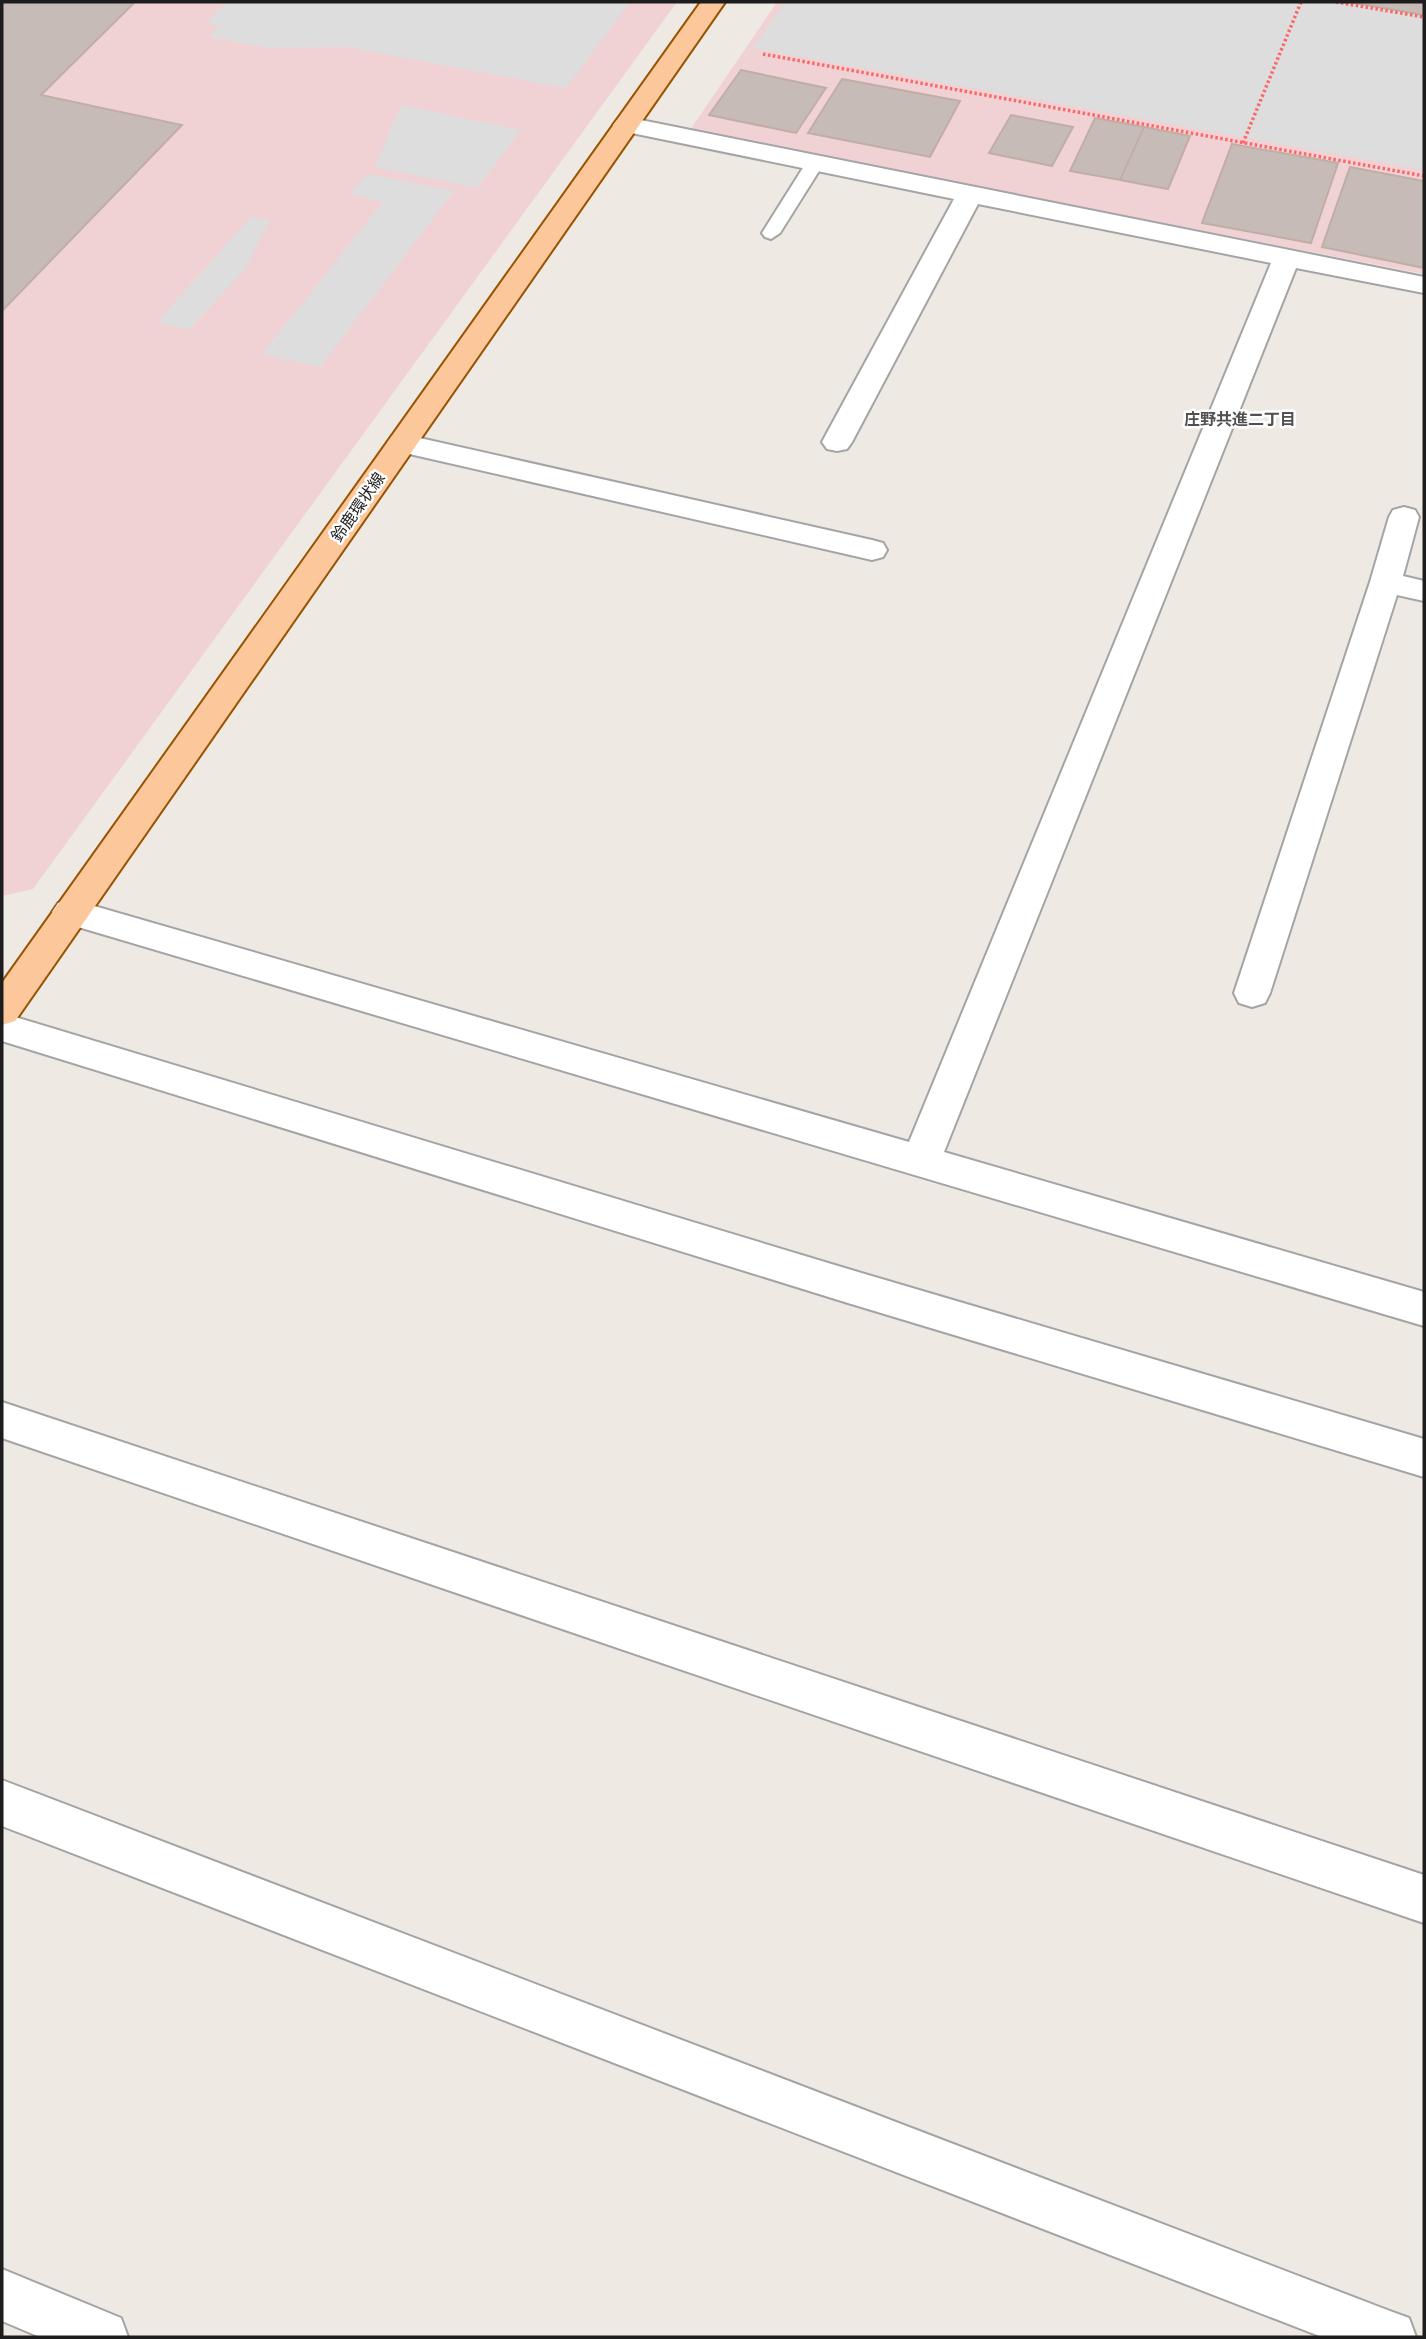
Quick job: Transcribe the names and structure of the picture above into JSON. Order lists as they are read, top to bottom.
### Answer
{
  "streets": {
    "main road": ["鈴鹿環状線"]
  },
  "districts": ["庄野共進二丁目"]
}
